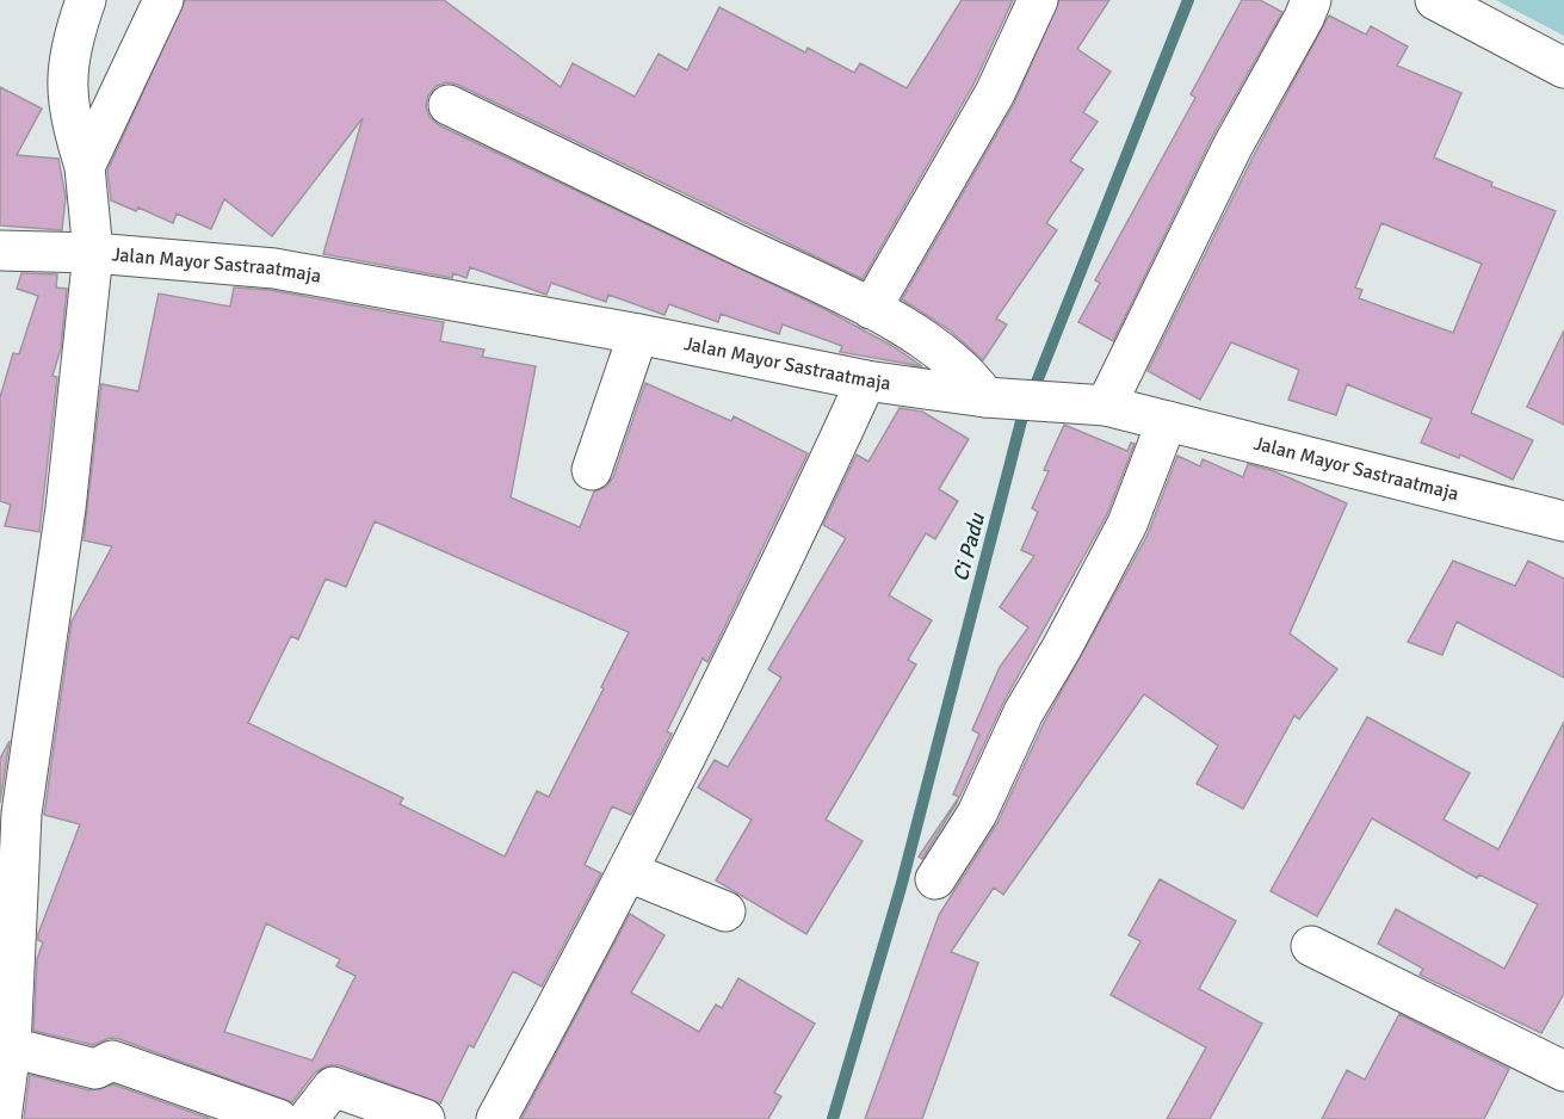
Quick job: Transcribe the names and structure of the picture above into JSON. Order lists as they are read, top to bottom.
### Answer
{
  "streets": {
    "street": ["Jalan Mayor Sastraatmaja"]
  },
  "water": ["Ci Padu"]
}
